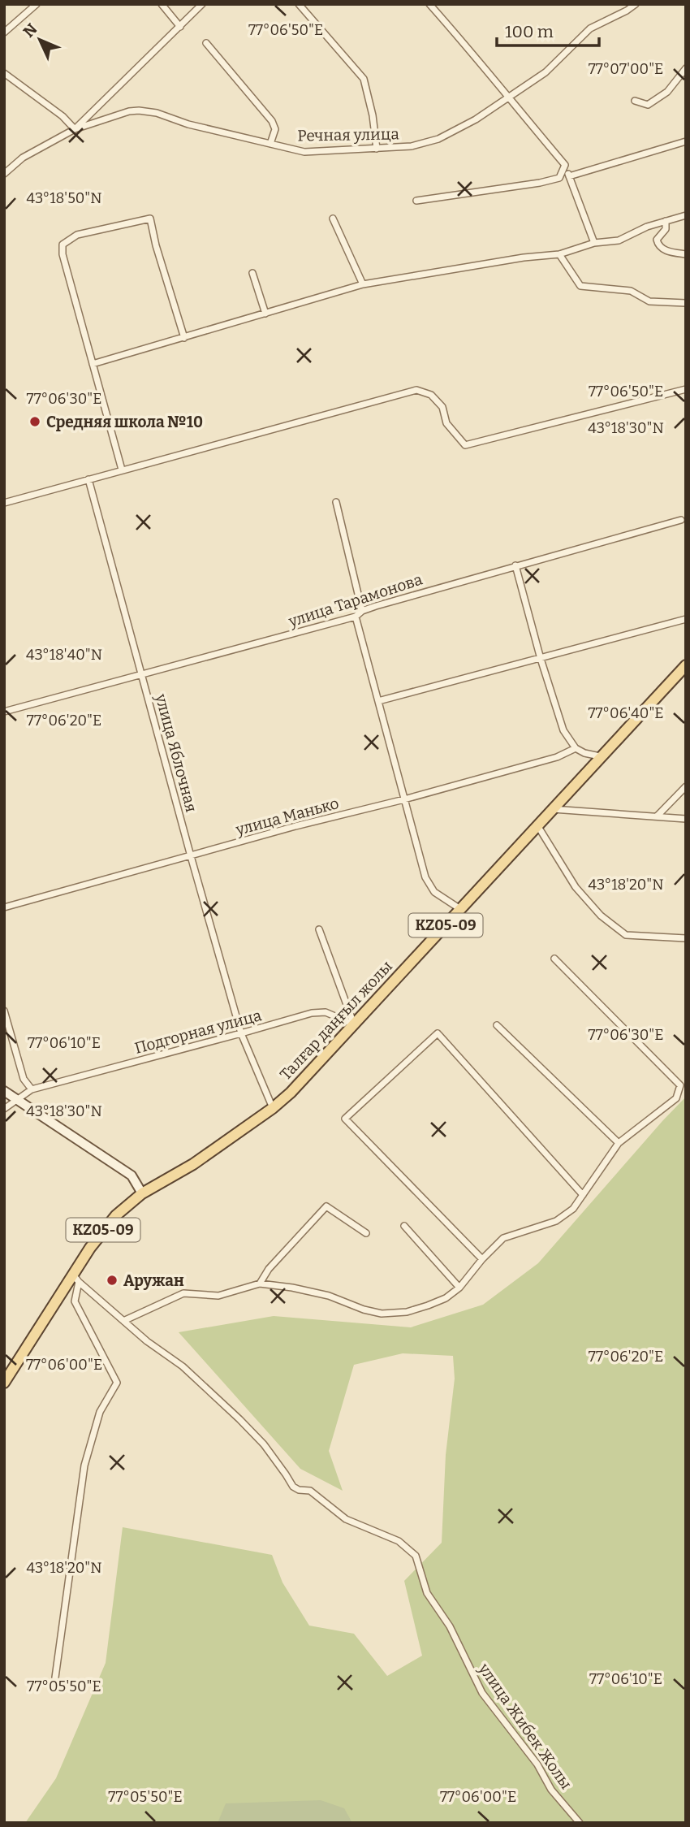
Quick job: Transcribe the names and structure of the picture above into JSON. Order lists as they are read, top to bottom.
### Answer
{
  "streets": {
    "main road": ["KZ05-09", "Талғар даңғыл жолы"],
    "street": [
      "Речная улица",
      "улица Тарамонова",
      "улица Яблочная",
      "улица Манько",
      "Подгорная улица",
      "улица Жибек Жолы"
    ]
  },
  "crossings": [
    ["улица Тарамонова", "улица Яблочная"],
    ["улица Яблочная", "улица Манько"],
    ["улица Яблочная", "Талғар даңғыл жолы"],
    ["улица Яблочная", "Подгорная улица"],
    ["Талғар даңғыл жолы", "Подгорная улица"],
    ["Талғар даңғыл жолы", "улица Жибек Жолы"]
  ],
  "places": ["Средняя школа №10", "Аружан"],
  "scale_bar": "100 m",
  "north": "top left",
  "coordinates": [
    "77°06'50\"E",
    "77°07'00\"E",
    "43°18'50\"N",
    "77°06'30\"E",
    "43°18'30\"N",
    "43°18'40\"N",
    "77°06'40\"E",
    "77°06'20\"E",
    "43°18'20\"N",
    "77°06'10\"E",
    "77°06'00\"E",
    "77°05'50\"E"
  ]
}
